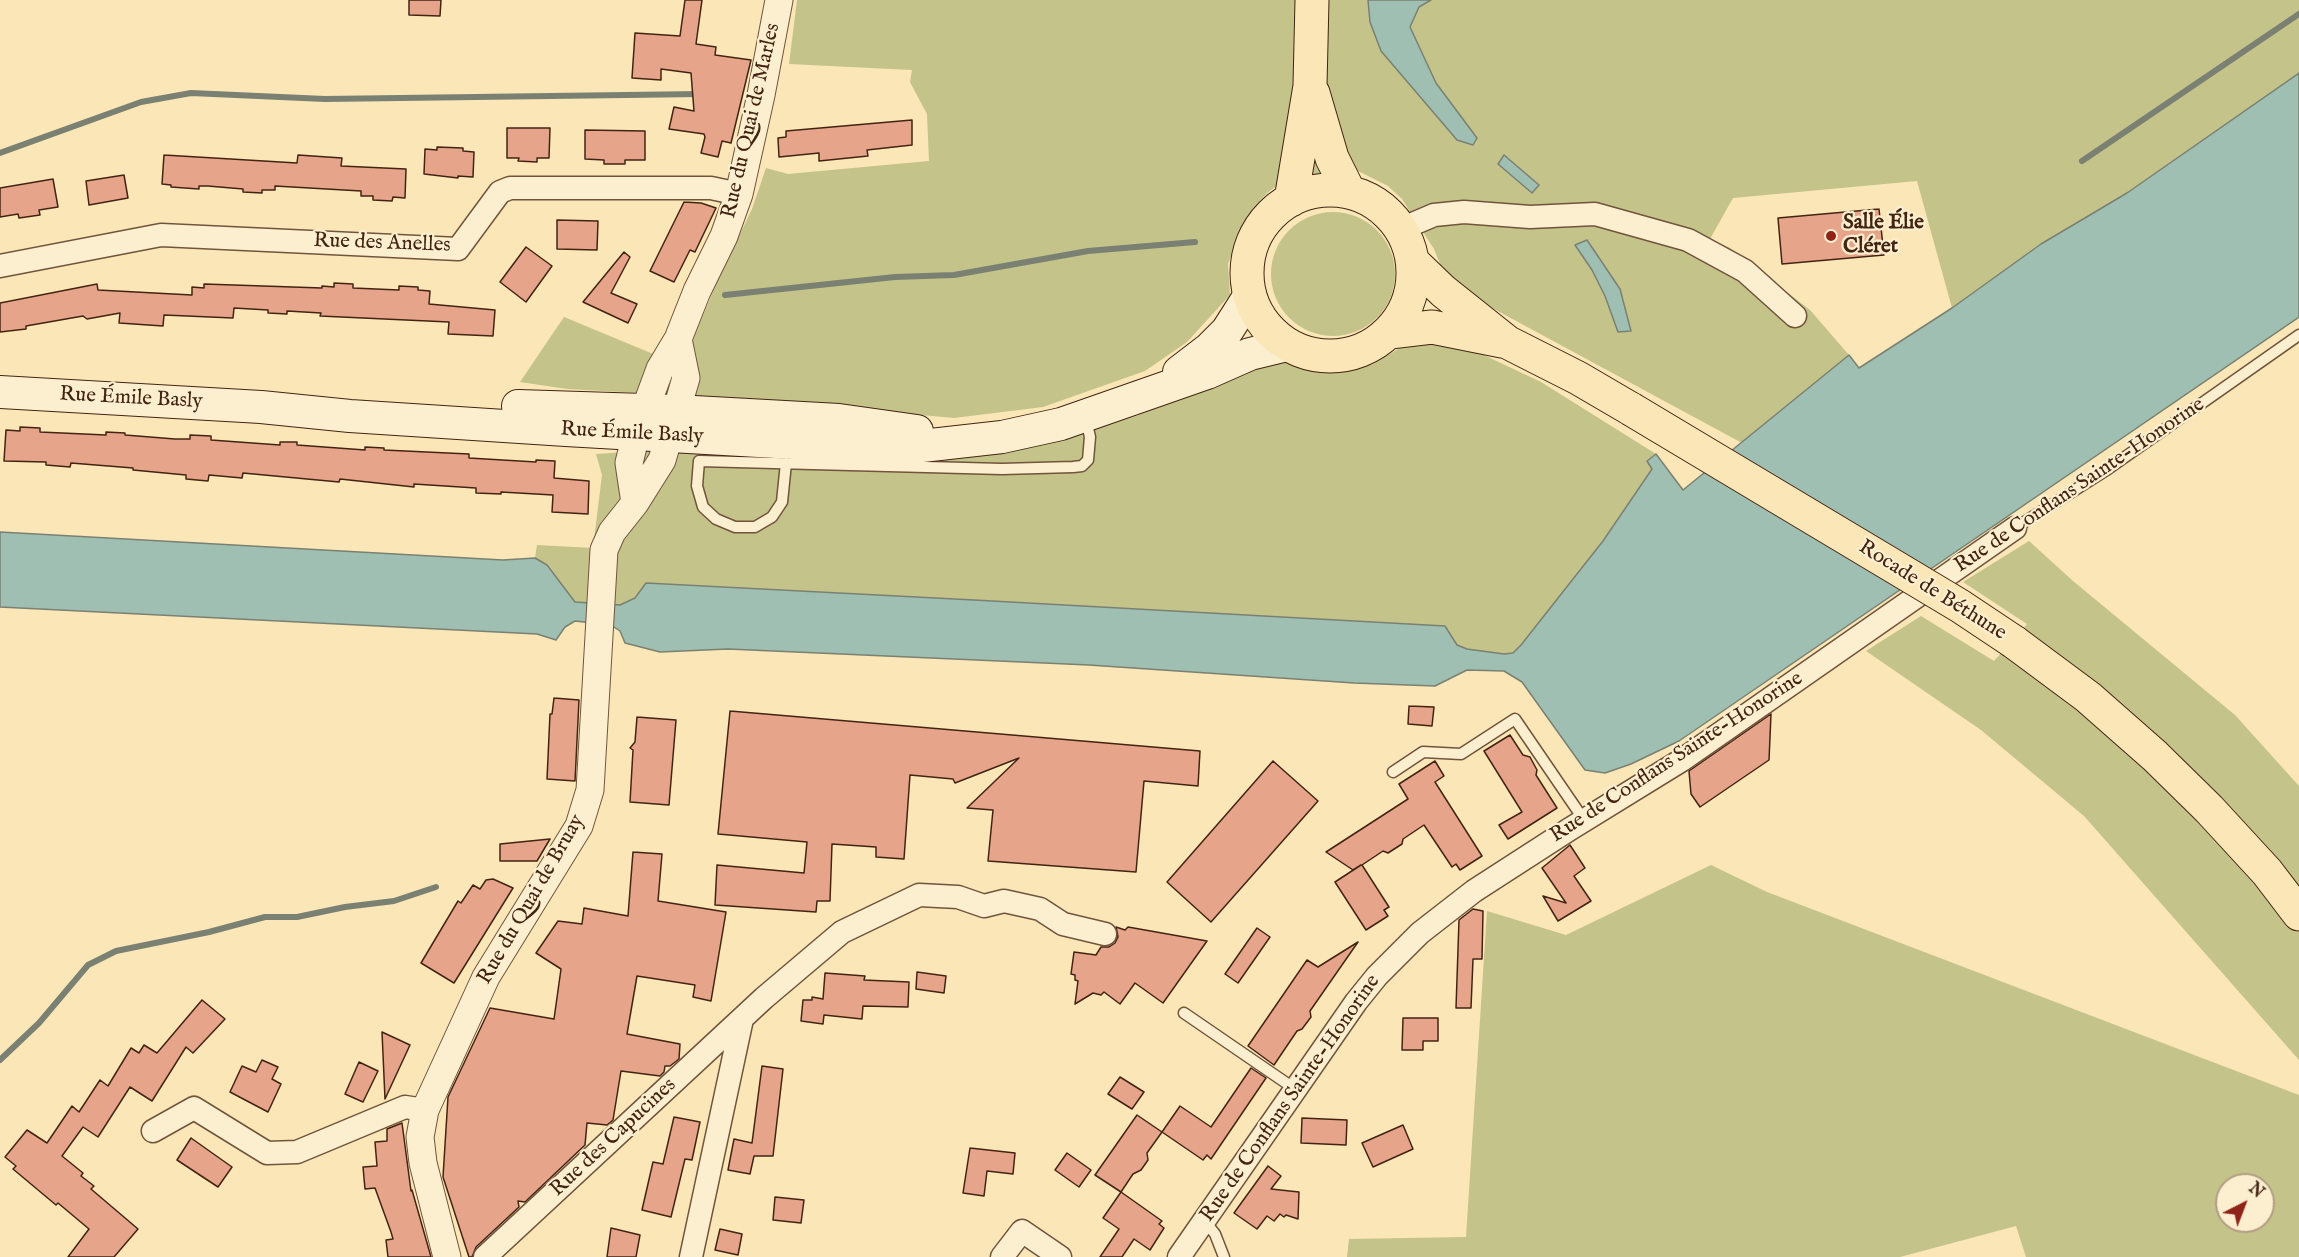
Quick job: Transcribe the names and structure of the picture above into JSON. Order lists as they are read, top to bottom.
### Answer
{
  "streets": {
    "main road": ["Rue Émile Basly", "Rocade de Béthune"],
    "street": [
      "Rue du Quai de Marles",
      "Rue des Anelles",
      "Rue de Conflans Sainte-Honorine",
      "Rue du Quai de Bruay",
      "Rue des Capucines"
    ]
  },
  "crossings": [
    ["Rue du Quai de Marles", "Rue des Anelles"],
    ["Rue du Quai de Marles", "Rue Émile Basly"],
    ["Rue du Quai de Marles", "Rue du Quai de Bruay"],
    ["Rue Émile Basly", "Rue du Quai de Bruay"]
  ],
  "places": ["Salle Élie Cléret"],
  "north": "top right"
}
